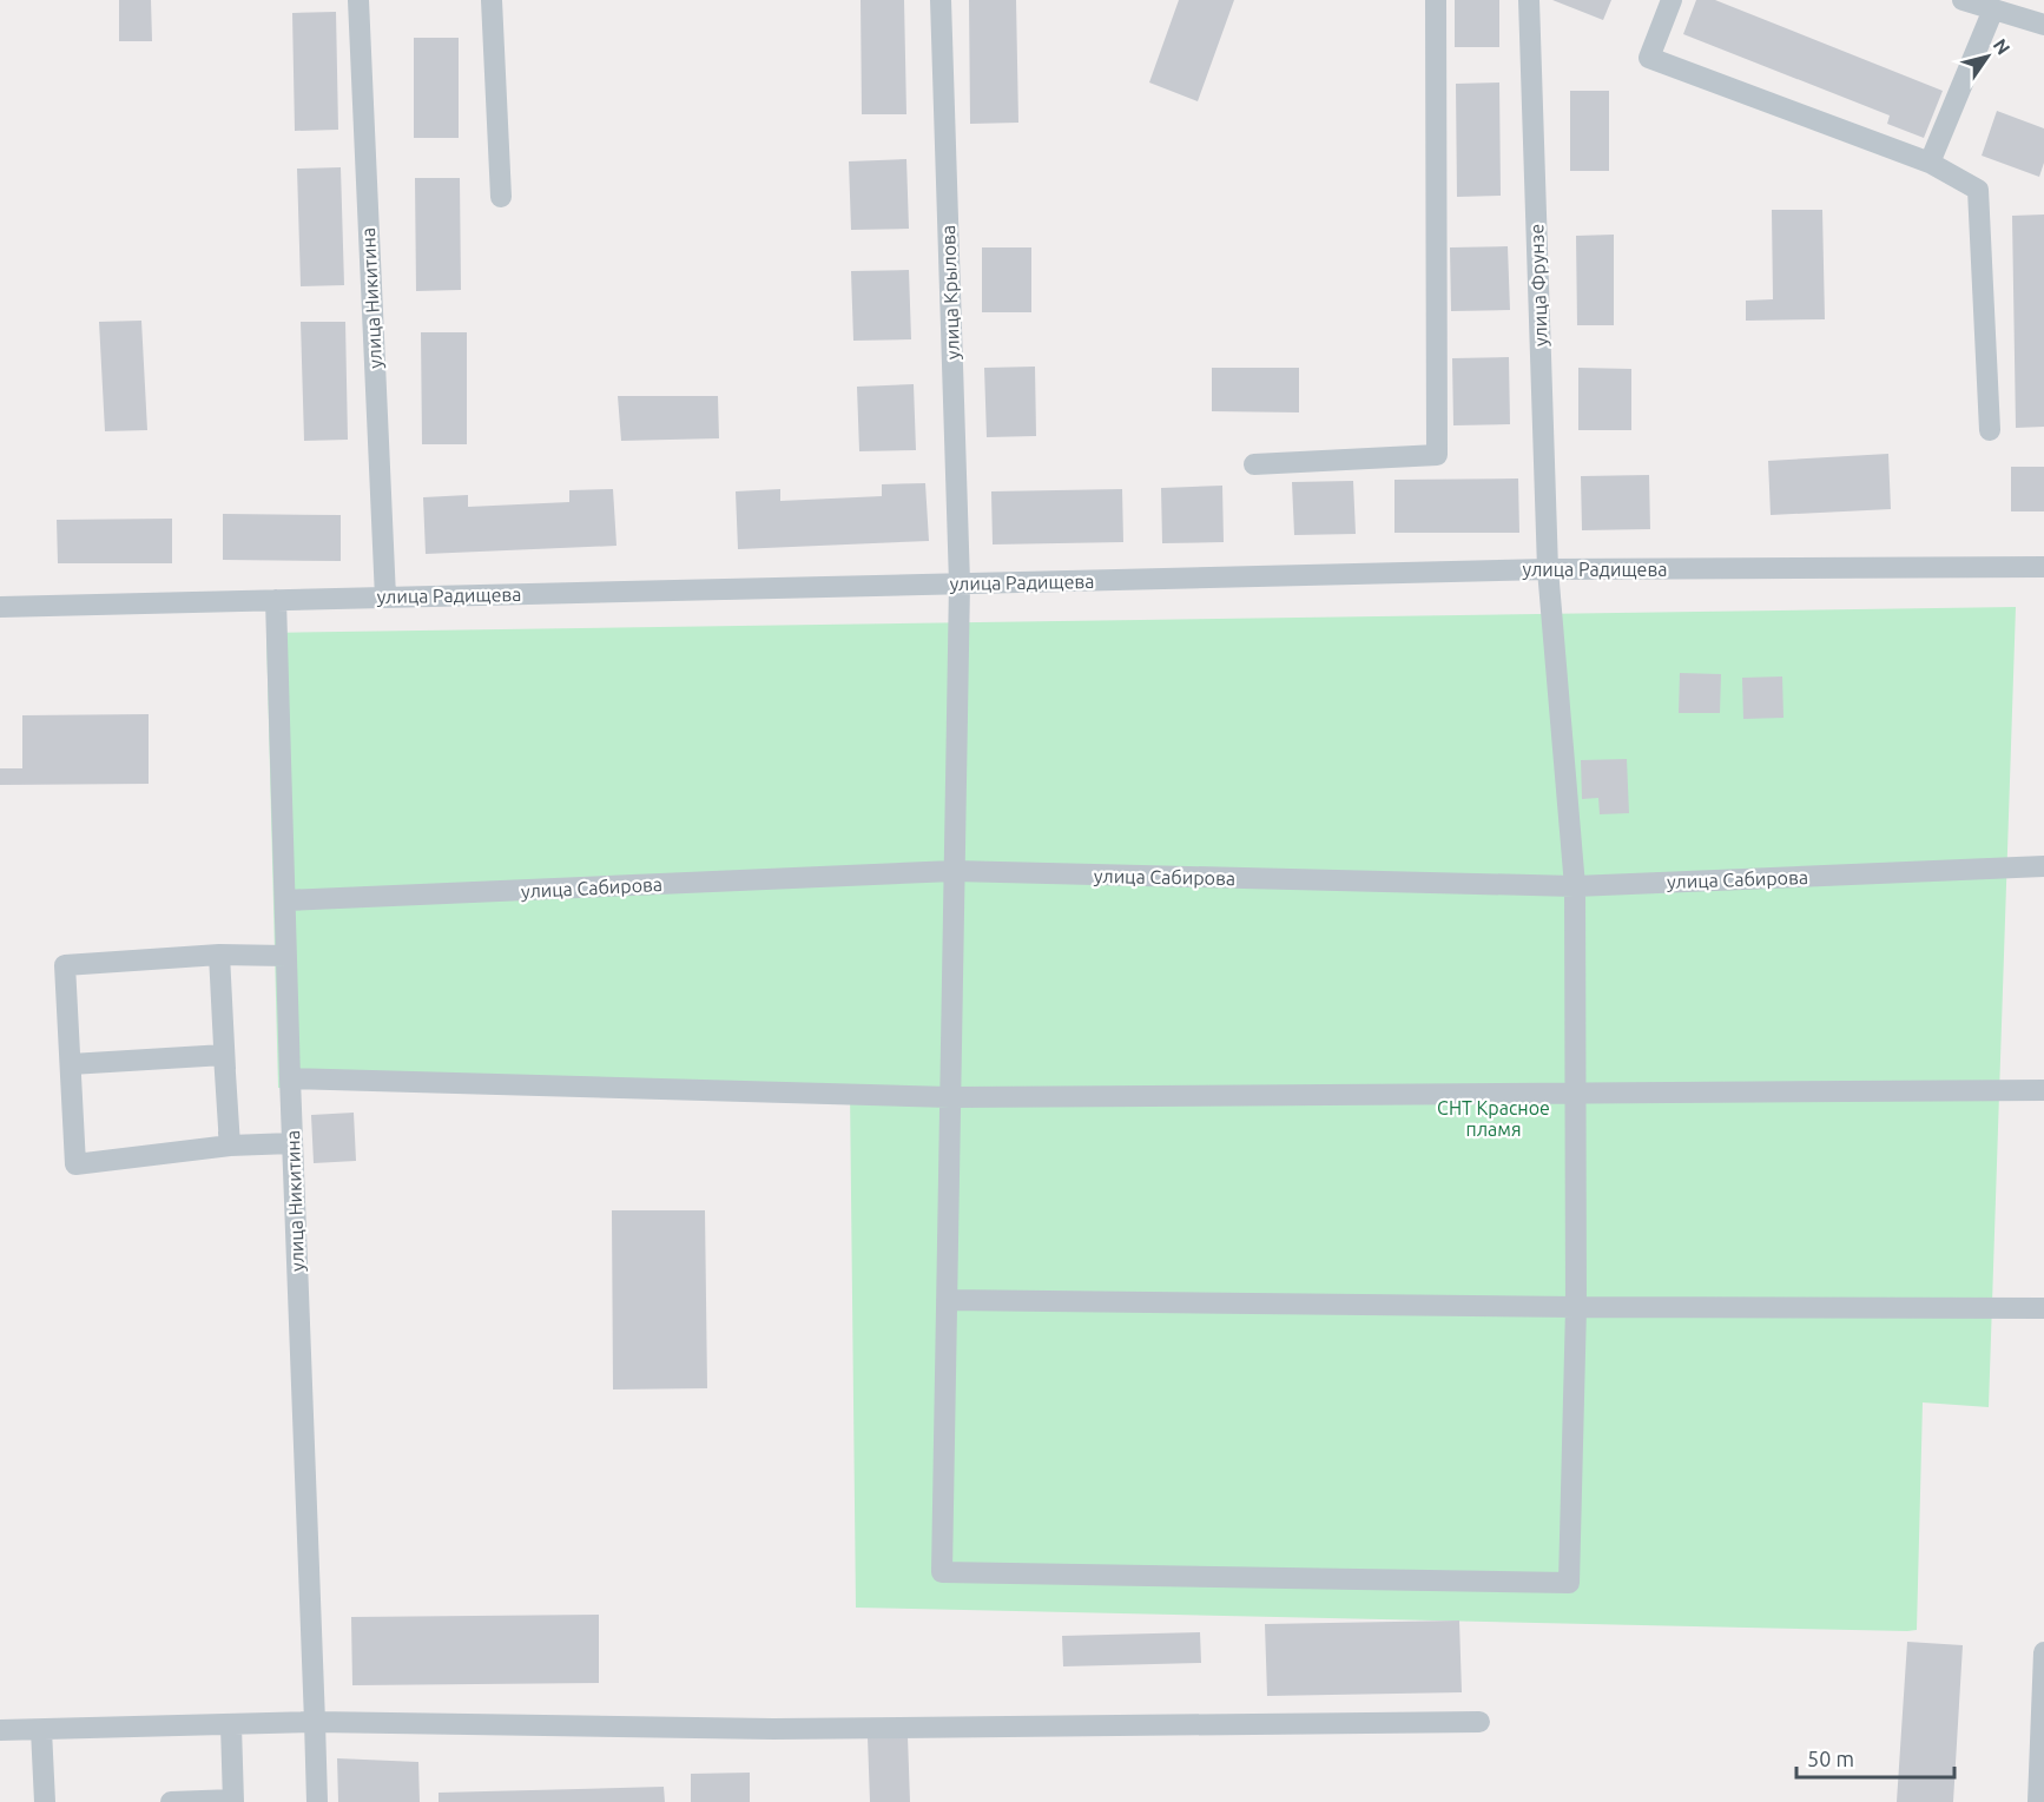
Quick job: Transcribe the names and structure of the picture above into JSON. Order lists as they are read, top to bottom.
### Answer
{
  "streets": {
    "street": [
      "улица Фрунзе",
      "улица Крылова",
      "улица Никитина",
      "улица Радищева",
      "улица Сабирова"
    ]
  },
  "crossings": [
    ["улица Фрунзе", "улица Крылова"],
    ["улица Фрунзе", "улица Радищева"],
    ["улица Фрунзе", "улица Сабирова"],
    ["улица Крылова", "улица Радищева"],
    ["улица Крылова", "улица Сабирова"],
    ["улица Никитина", "улица Радищева"],
    ["улица Никитина", "улица Сабирова"]
  ],
  "parks": ["СНТ Красное пламя"],
  "scale_bar": "50 m",
  "north": "top right"
}
